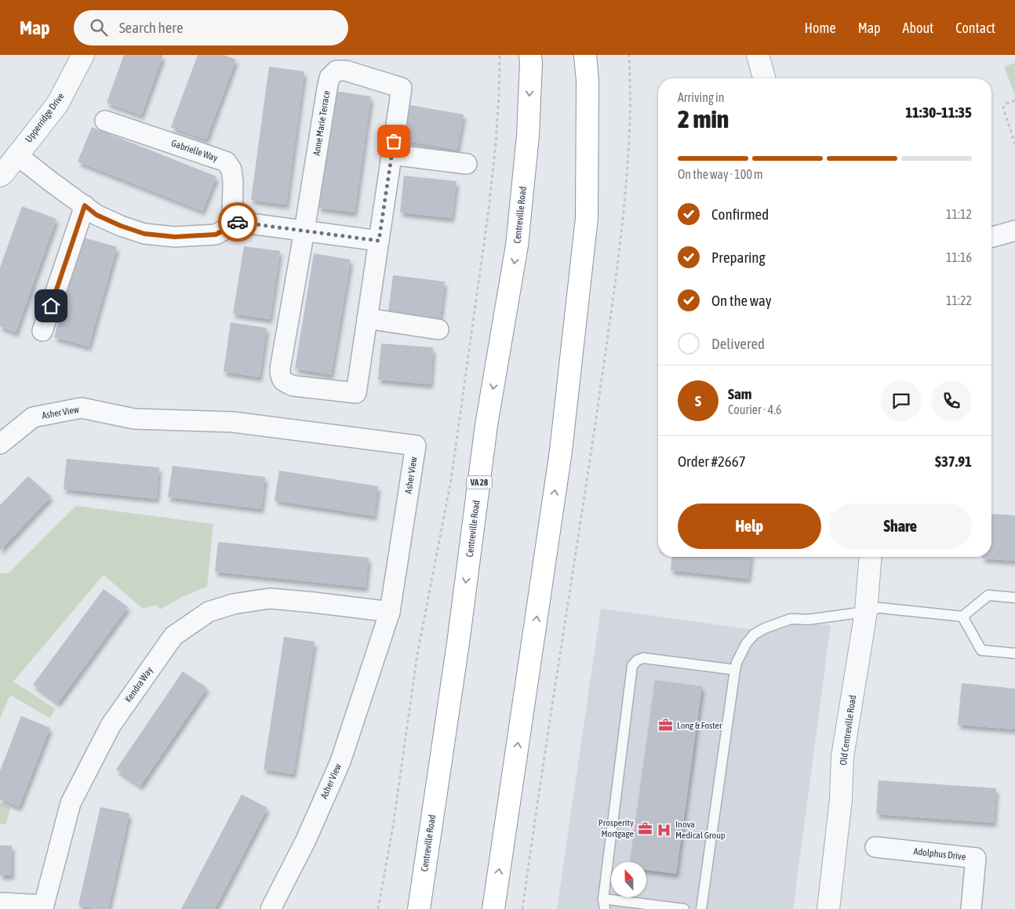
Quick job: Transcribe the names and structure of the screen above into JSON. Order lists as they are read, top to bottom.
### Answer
{
  "streets": {
    "highway": ["Centreville Road", "VA 28"],
    "street": [
      "Upperridge Drive",
      "Anne Marie Terrace",
      "Gabrielle Way",
      "Asher View",
      "Kendra Way",
      "Old Centreville Road",
      "Adolphus Drive"
    ]
  },
  "crossings": [
    ["Asher View", "Kendra Way"]
  ],
  "places": {
    "office": ["Long & Foster", "Prosperity Mortgage"],
    "hospital": ["Inova Medical Group"]
  },
  "north": "top",
  "page": {
    "header": "Map",
    "search": "Search here",
    "nav": [
      "Home",
      "Map",
      "About",
      "Contact"
    ],
    "heading": ["2 min", "Arriving in", "11:30–11:35"],
    "panel": [
      "Sam",
      "Courier · 4.6",
      "Order #2667",
      "$37.91"
    ],
    "bar": "On the way · 100 m",
    "list": [
      ["Confirmed", "11:12"],
      ["Preparing", "11:16"],
      ["On the way", "11:22"],
      "Delivered"
    ],
    "round": "S",
    "buttons": ["Help", "Share"]
  }
}
